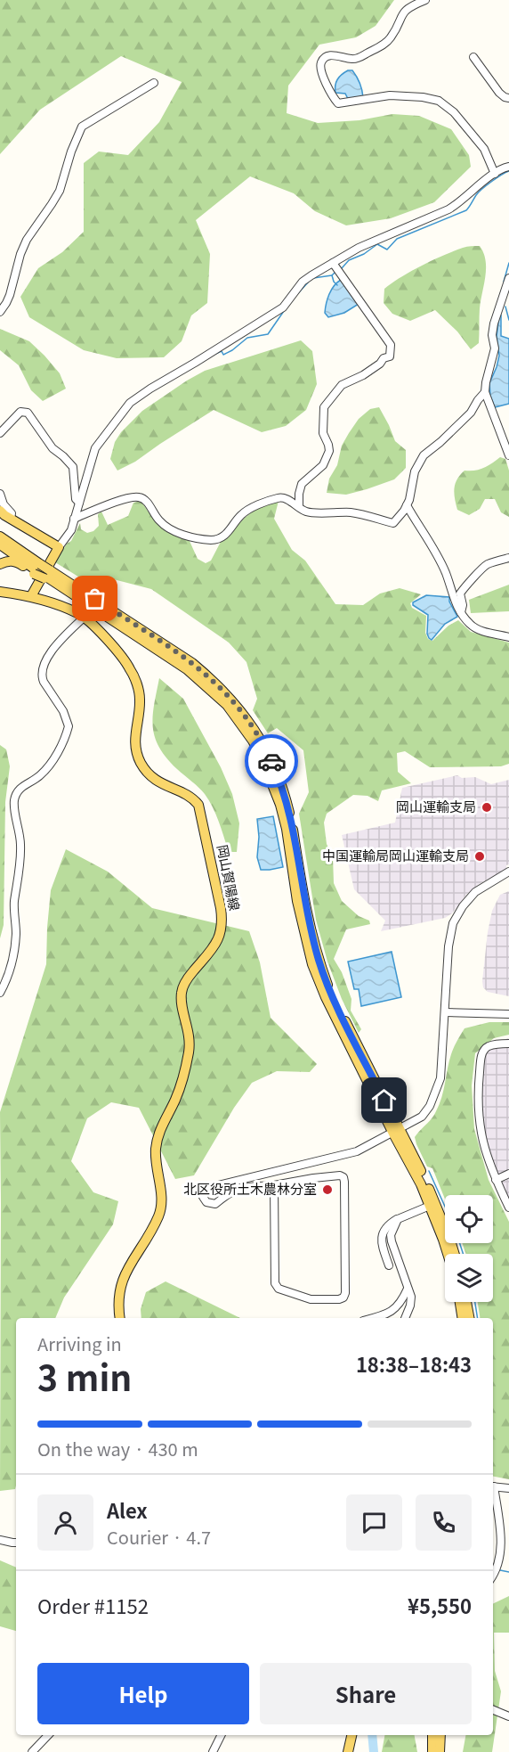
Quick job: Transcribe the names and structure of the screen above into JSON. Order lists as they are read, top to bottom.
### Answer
{
  "streets": {
    "main road": ["岡山賀陽線"]
  },
  "places": ["岡山運輸支局", "中国運輸局岡山運輸支局", "北区役所土木農林分室"],
  "page": {
    "heading": ["3 min", "Arriving in", "18:38–18:43"],
    "panel": [
      "Alex",
      "Courier · 4.7",
      "Order #1152",
      "¥5,550"
    ],
    "bar": "On the way · 430 m",
    "buttons": ["Help", "Share"]
  }
}
